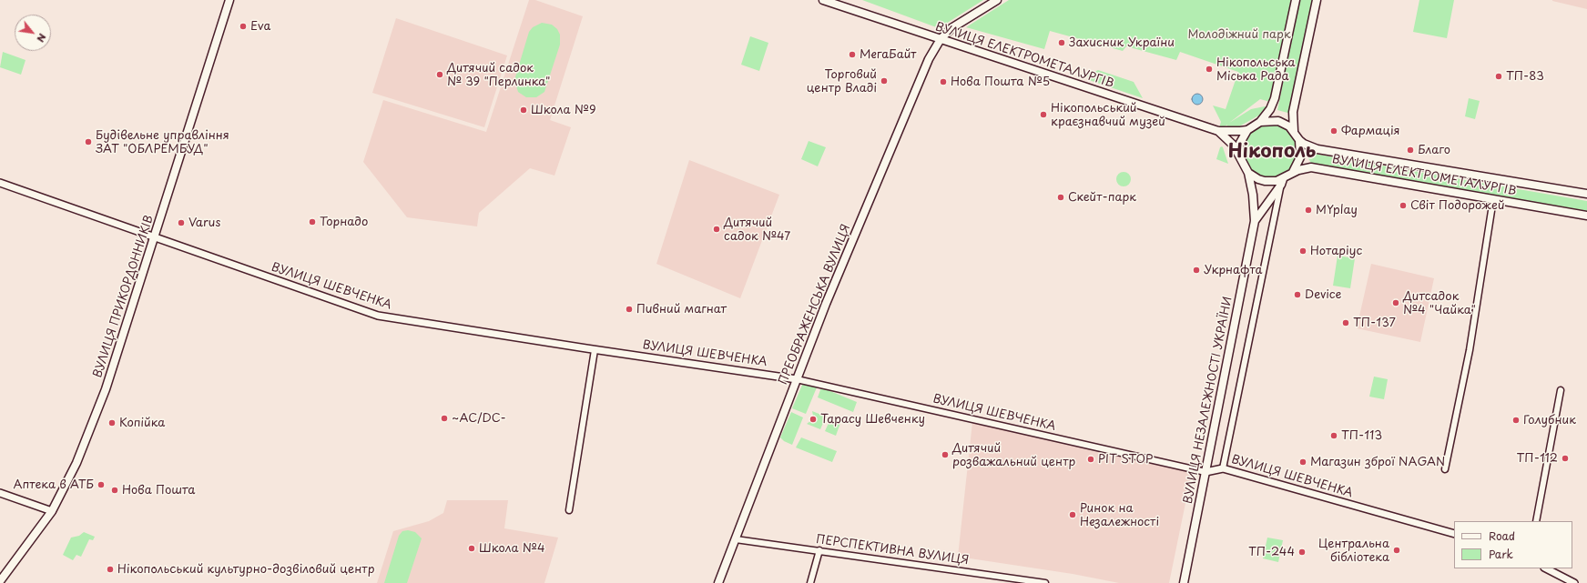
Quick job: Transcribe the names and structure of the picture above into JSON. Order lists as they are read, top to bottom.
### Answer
{
  "streets": {
    "main road": [
      "ВУЛИЦЯ ЕЛЕКТРОМЕТАЛУРГІВ",
      "ВУЛИЦЯ ПРИКОРДОННИКІВ",
      "ПРЕОБРАЖЕНСЬКА ВУЛИЦЯ",
      "ВУЛИЦЯ НЕЗАЛЕЖНОСТІ УКРАЇНИ"
    ],
    "street": ["ВУЛИЦЯ ШЕВЧЕНКА", "ПЕРСПЕКТИВНА ВУЛИЦЯ"]
  },
  "crossings": [
    ["ВУЛИЦЯ ЕЛЕКТРОМЕТАЛУРГІВ", "ПРЕОБРАЖЕНСЬКА ВУЛИЦЯ"],
    ["ВУЛИЦЯ ШЕВЧЕНКА", "ВУЛИЦЯ ПРИКОРДОННИКІВ"],
    ["ВУЛИЦЯ ШЕВЧЕНКА", "ПРЕОБРАЖЕНСЬКА ВУЛИЦЯ"],
    ["ВУЛИЦЯ ШЕВЧЕНКА", "ВУЛИЦЯ НЕЗАЛЕЖНОСТІ УКРАЇНИ"],
    ["ПРЕОБРАЖЕНСЬКА ВУЛИЦЯ", "ПЕРСПЕКТИВНА ВУЛИЦЯ"]
  ],
  "districts": ["Нікополь"],
  "parks": ["Молодіжний парк"],
  "places": [
    "Eva",
    "Захисник України",
    "МегаБайт",
    "Нiкопольська Міська Рада",
    "Дитячий садок № 39 \"Перлинка\"",
    "ТП-83",
    "Торговий центр Владі",
    "Нова Пошта №5",
    "Школа №9",
    "Нiкопольський краєзнавчий музей",
    "Фармація",
    "Будівельне управління ЗАТ \"ОБЛРЕМБУД\"",
    "Благо",
    "Скейт-парк",
    "Світ Подорожей",
    "MYplay",
    "Торнадо",
    "Varus",
    "Дитячий садок №47",
    "Нотаріус",
    "Укрнафта",
    "Device",
    "Дитсадок №4 \"Чайка\"",
    "Пивний магнат",
    "ТП-137",
    "~AC/DC-",
    "Тарасу Шевченку",
    "Голубник",
    "Копійка",
    "ТП-113",
    "Дитячий розважальний центр",
    "ТП-112",
    "PIT STOP",
    "Магазин зброї NAGAN",
    "Аптека в АТБ",
    "Нова Пошта",
    "Ринок на Незалежності",
    "Школа №4",
    "Центральна бібліотека",
    "ТП-244",
    "Нікопольський культурно-дозвіловий центр"
  ],
  "legend": ["Road", "Park"],
  "north": "bottom right"
}
